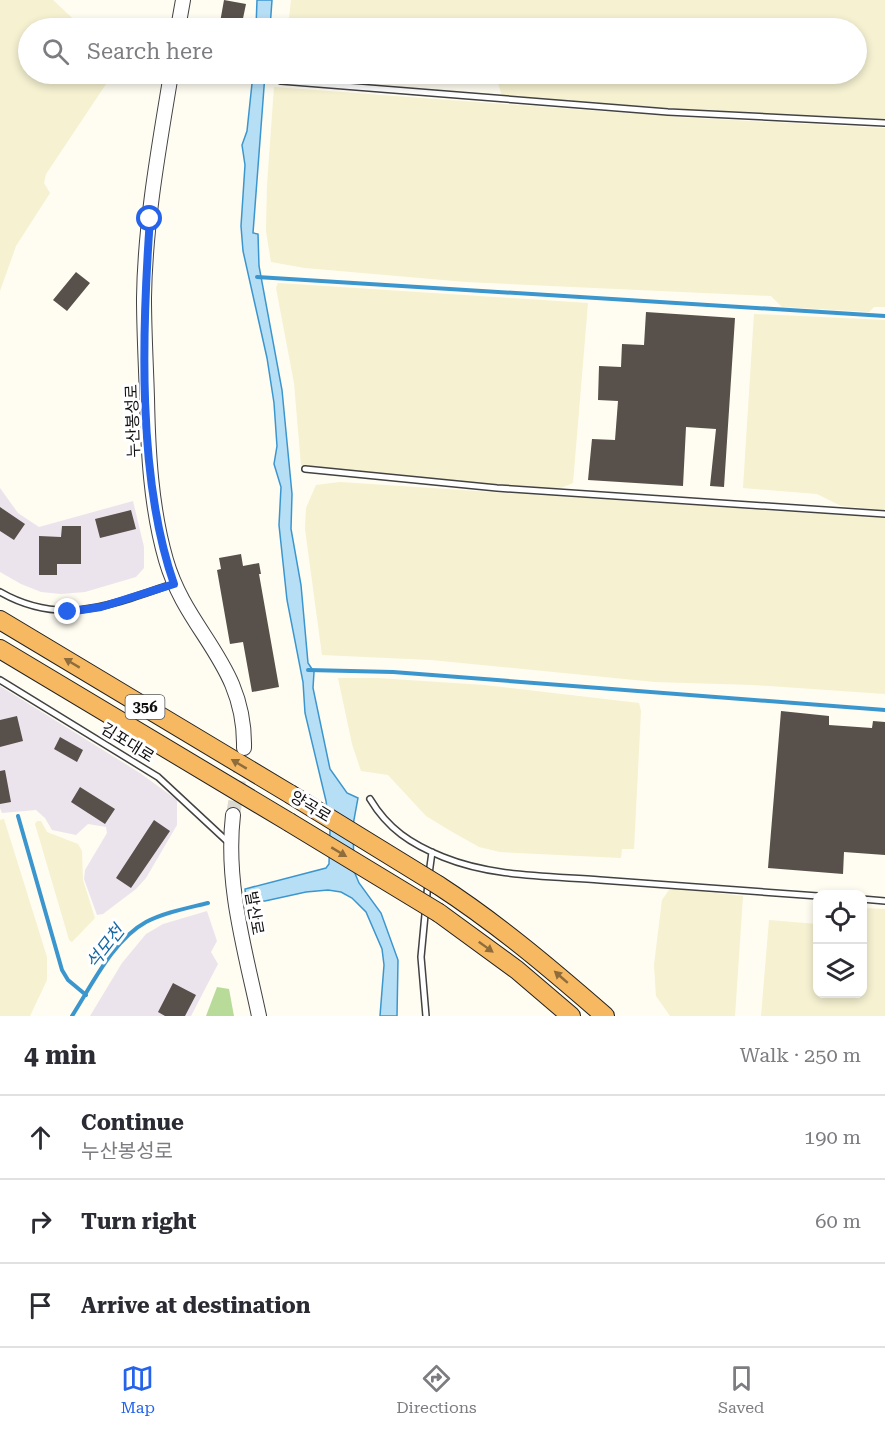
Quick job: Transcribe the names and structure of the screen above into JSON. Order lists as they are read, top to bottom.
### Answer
{
  "streets": {
    "highway": ["356", "양곡로"],
    "street": ["누산봉성로", "발산로"],
    "lane": ["김포대로"]
  },
  "crossings": [
    ["김포대로", "발산로"]
  ],
  "water": ["석모천"],
  "page": {
    "search": "Search here",
    "heading": ["4 min", "Walk · 250 m"],
    "list": [
      ["Continue", "누산봉성로", "190 m"],
      ["Turn right", "60 m"],
      "Arrive at destination"
    ],
    "nav": ["Map", "Directions", "Saved"]
  }
}
